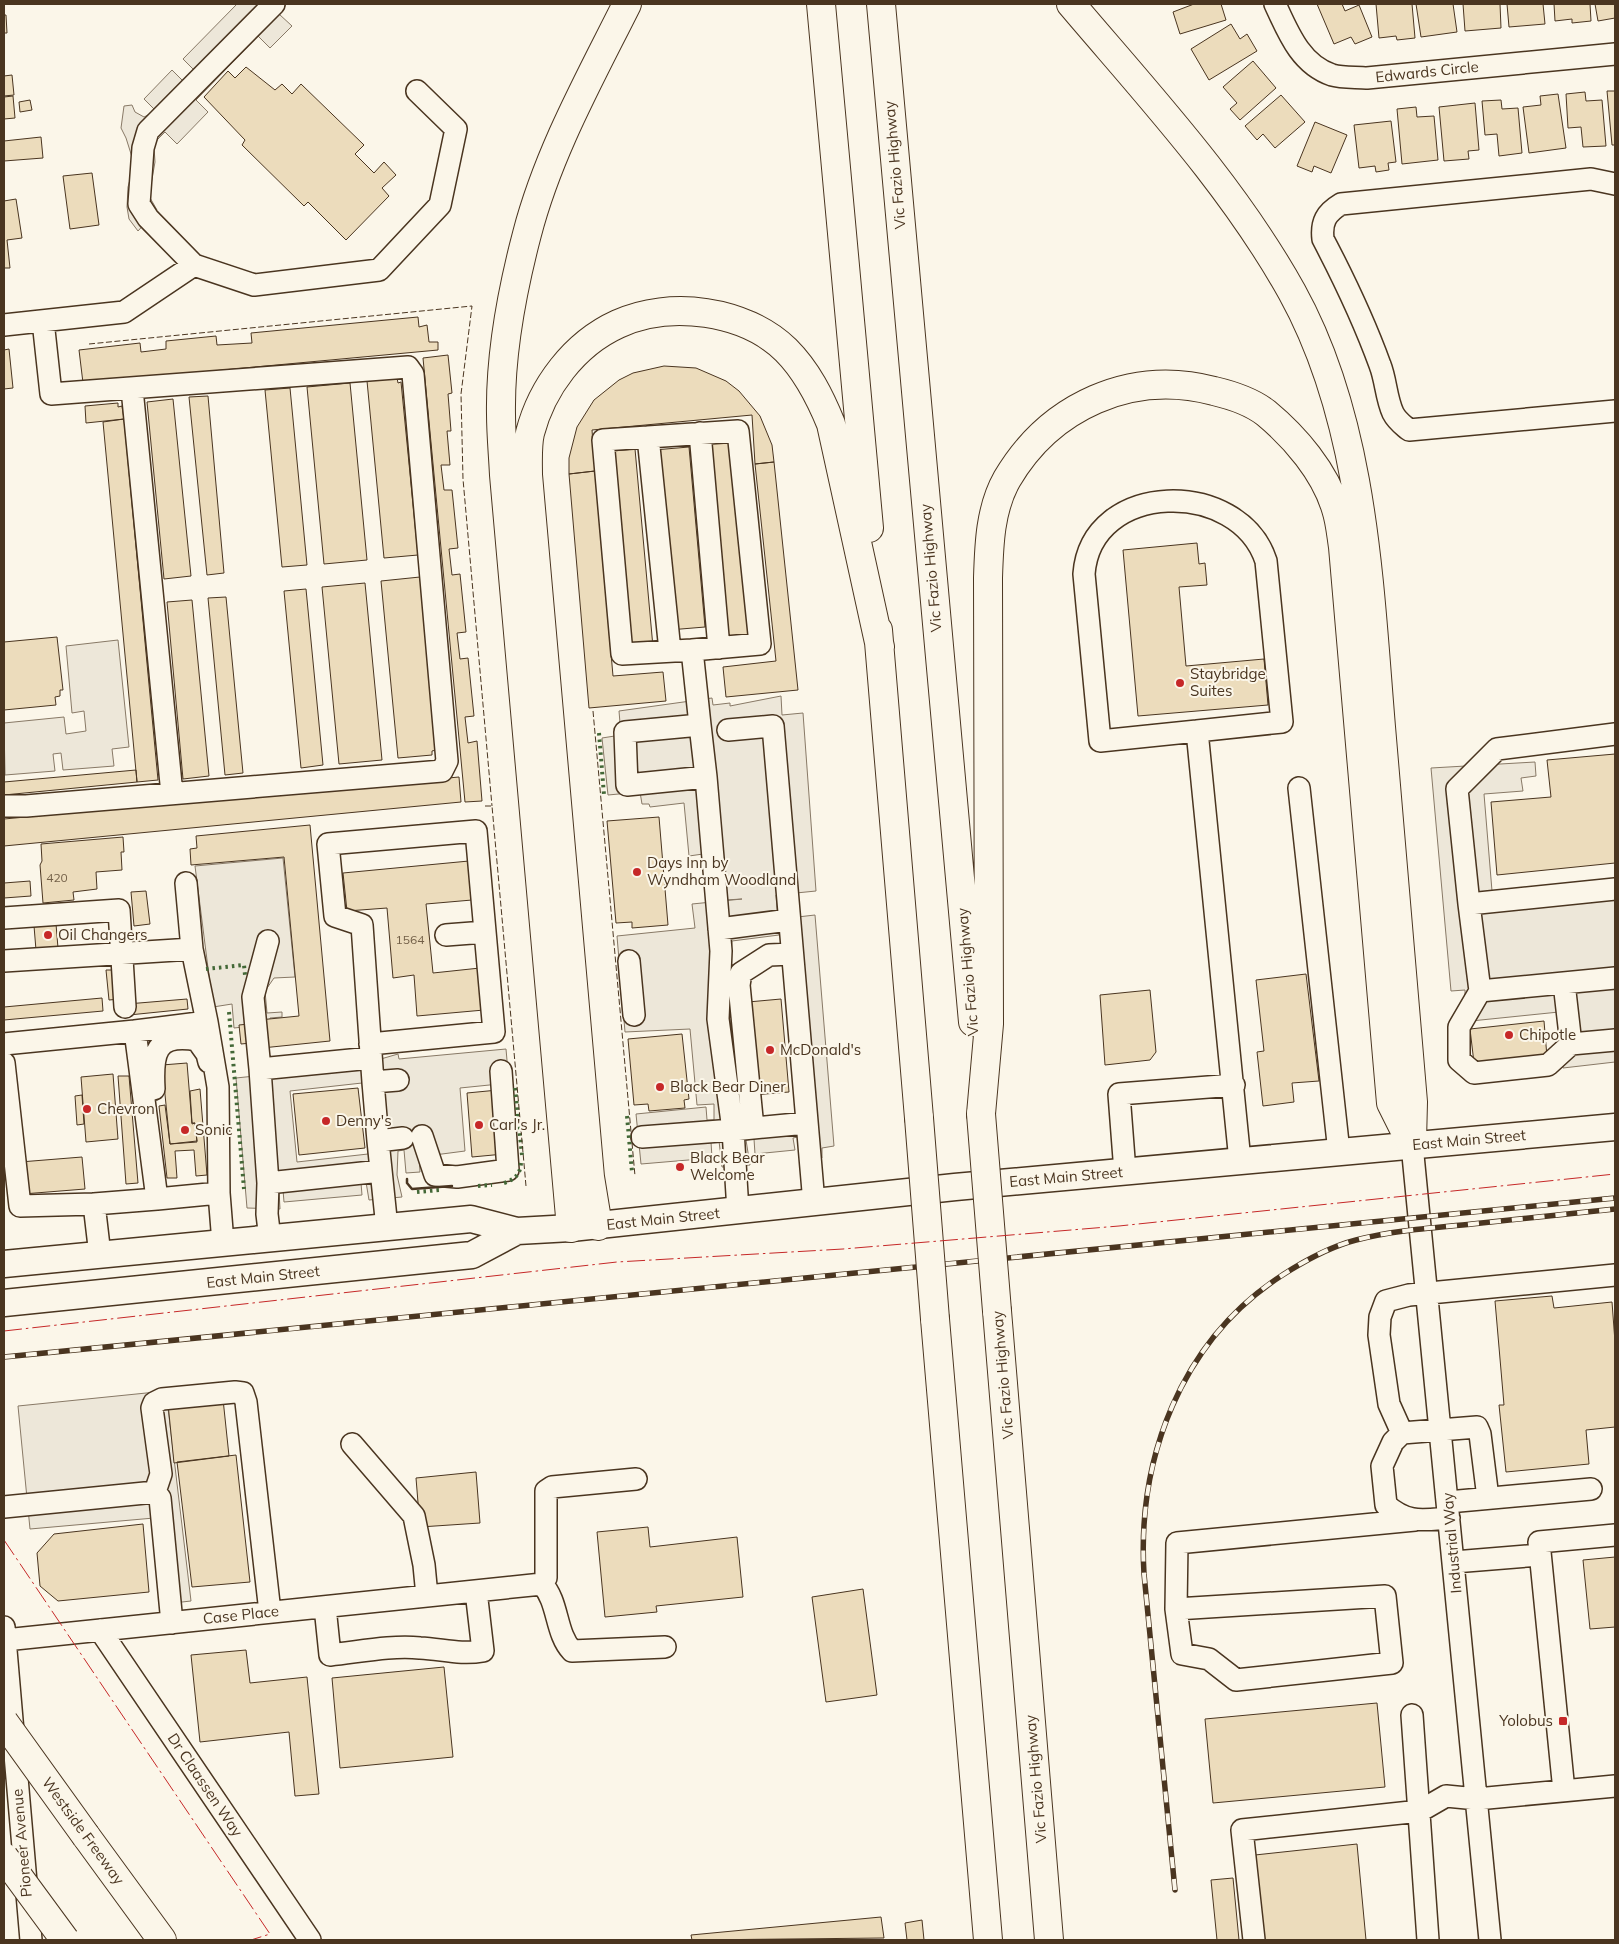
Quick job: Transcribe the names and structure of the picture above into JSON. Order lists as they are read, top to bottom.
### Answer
{
  "streets": {
    "highway": ["Vic Fazio Highway", "Westside Freeway"],
    "main road": ["East Main Street"],
    "street": [
      "Edwards Circle",
      "Industrial Way",
      "Case Place",
      "Dr Claassen Way",
      "Pioneer Avenue"
    ]
  },
  "crossings": [
    ["East Main Street", "Industrial Way"],
    ["Case Place", "Dr Claassen Way"],
    ["Case Place", "Pioneer Avenue"]
  ],
  "places": {
    "other": [
      "Staybridge Suites",
      "Days Inn by Wyndham Woodland",
      "Oil Changers",
      "Chipotle",
      "McDonald's",
      "Black Bear Diner",
      "Chevron",
      "Denny's",
      "Carl's Jr.",
      "Sonic",
      "Black Bear Welcome"
    ],
    "transit": ["Yolobus"]
  },
  "house_numbers": ["420", "1564"]
}
